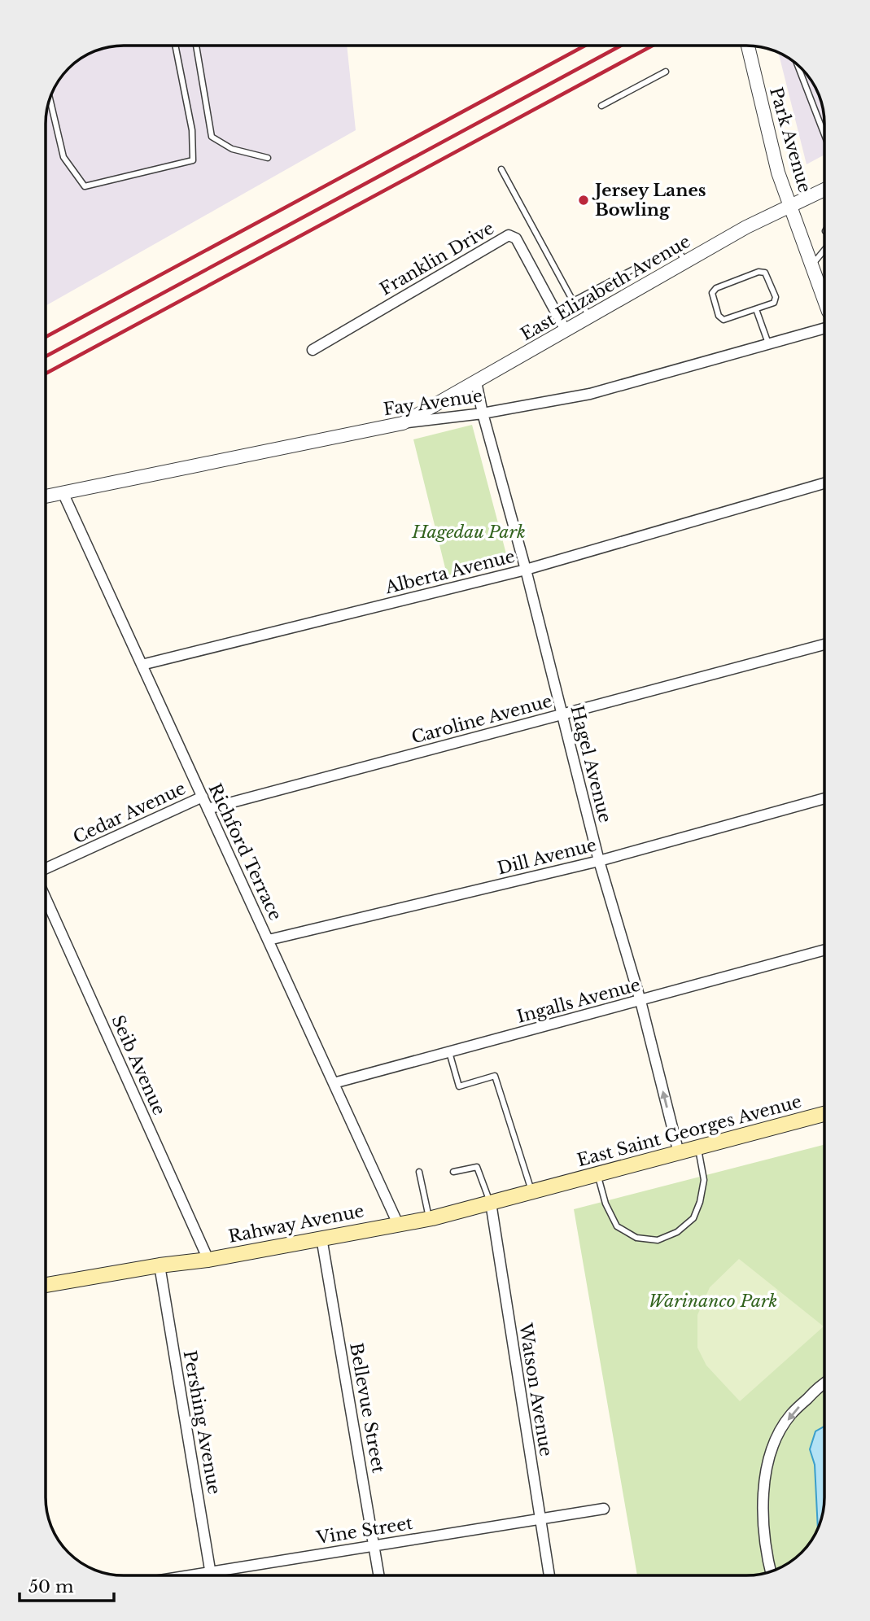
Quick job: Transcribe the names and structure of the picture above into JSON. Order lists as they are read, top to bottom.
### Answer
{
  "streets": {
    "main road": ["East Saint Georges Avenue", "Rahway Avenue"],
    "street": [
      "Park Avenue",
      "Franklin Drive",
      "East Elizabeth Avenue",
      "Fay Avenue",
      "Alberta Avenue",
      "Caroline Avenue",
      "Hagel Avenue",
      "Cedar Avenue",
      "Richford Terrace",
      "Dill Avenue",
      "Ingalls Avenue",
      "Seib Avenue",
      "Watson Avenue",
      "Bellevue Street",
      "Pershing Avenue",
      "Vine Street"
    ]
  },
  "crossings": [
    ["Park Avenue", "East Elizabeth Avenue"],
    ["Franklin Drive", "East Elizabeth Avenue"],
    ["East Elizabeth Avenue", "Fay Avenue"],
    ["East Elizabeth Avenue", "Hagel Avenue"],
    ["Fay Avenue", "Hagel Avenue"],
    ["Fay Avenue", "Richford Terrace"],
    ["Alberta Avenue", "Hagel Avenue"],
    ["Alberta Avenue", "Richford Terrace"],
    ["Caroline Avenue", "Hagel Avenue"],
    ["Caroline Avenue", "Richford Terrace"],
    ["Hagel Avenue", "Dill Avenue"],
    ["Hagel Avenue", "Ingalls Avenue"],
    ["Hagel Avenue", "East Saint Georges Avenue"],
    ["Cedar Avenue", "Richford Terrace"],
    ["Richford Terrace", "Dill Avenue"],
    ["Richford Terrace", "Ingalls Avenue"],
    ["Richford Terrace", "Rahway Avenue"],
    ["Seib Avenue", "Rahway Avenue"],
    ["East Saint Georges Avenue", "Rahway Avenue"],
    ["Rahway Avenue", "Watson Avenue"],
    ["Rahway Avenue", "Bellevue Street"],
    ["Rahway Avenue", "Pershing Avenue"],
    ["Watson Avenue", "Vine Street"],
    ["Bellevue Street", "Vine Street"],
    ["Pershing Avenue", "Vine Street"]
  ],
  "parks": ["Hagedau Park", "Warinanco Park"],
  "places": ["Jersey Lanes Bowling"],
  "scale_bar": "50 m"
}
